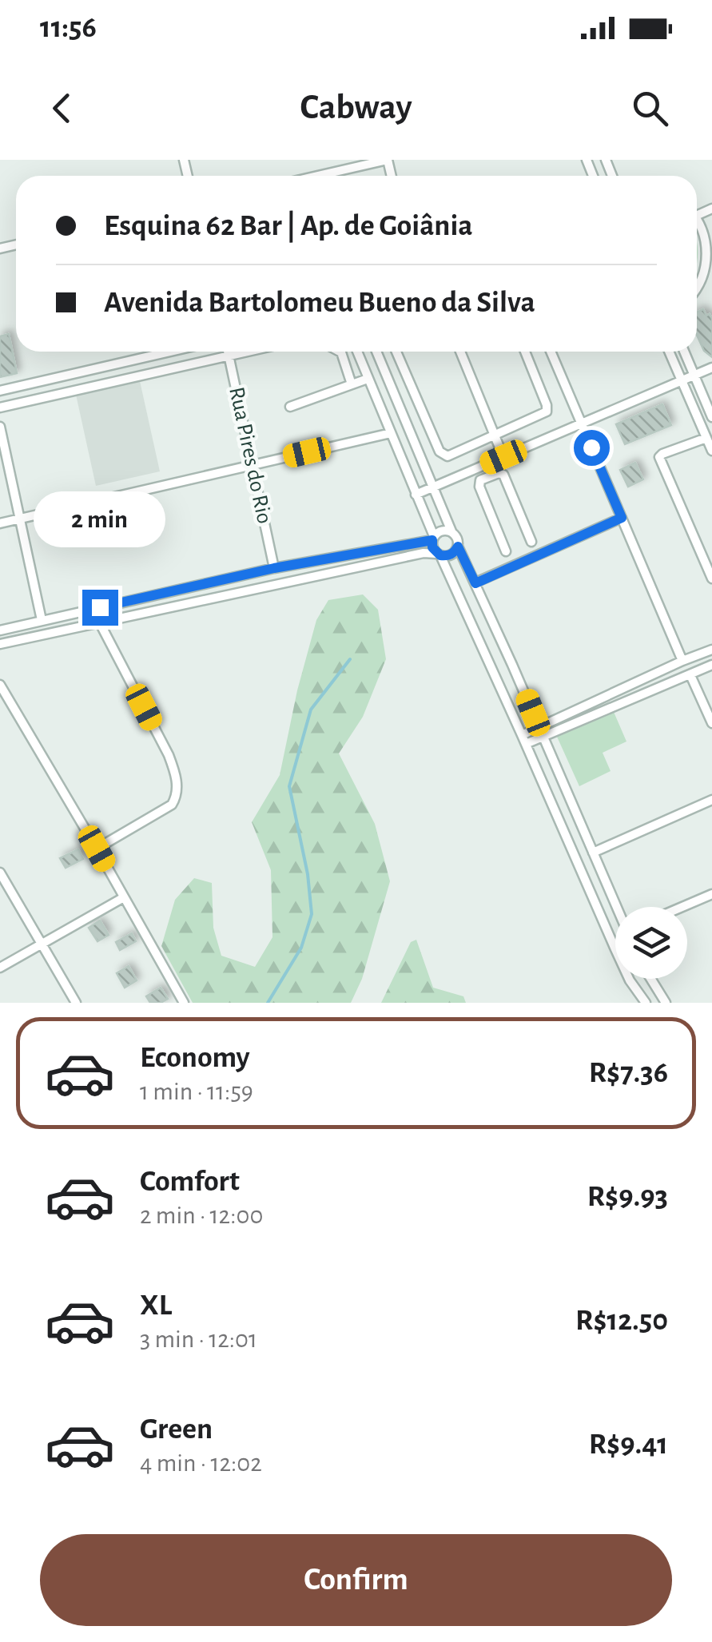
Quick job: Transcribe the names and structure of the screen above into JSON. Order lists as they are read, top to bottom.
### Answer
{
  "streets": {
    "street": ["Rua Pires do Rio"]
  },
  "page": {
    "status": "11:56",
    "header": "Cabway",
    "banner": ["Esquina 62 Bar | Ap. de Goiânia", "Avenida Bartolomeu Bueno da Silva"],
    "bubble": "2 min",
    "list": [
      {
        "name": "Economy",
        "note": "1 min · 11:59",
        "value": "R$7.36"
      },
      {
        "name": "Comfort",
        "note": "2 min · 12:00",
        "value": "R$9.93"
      },
      {
        "name": "XL",
        "note": "3 min · 12:01",
        "value": "R$12.50"
      },
      {
        "name": "Green",
        "note": "4 min · 12:02",
        "value": "R$9.41"
      }
    ],
    "buttons": "Confirm"
  }
}
